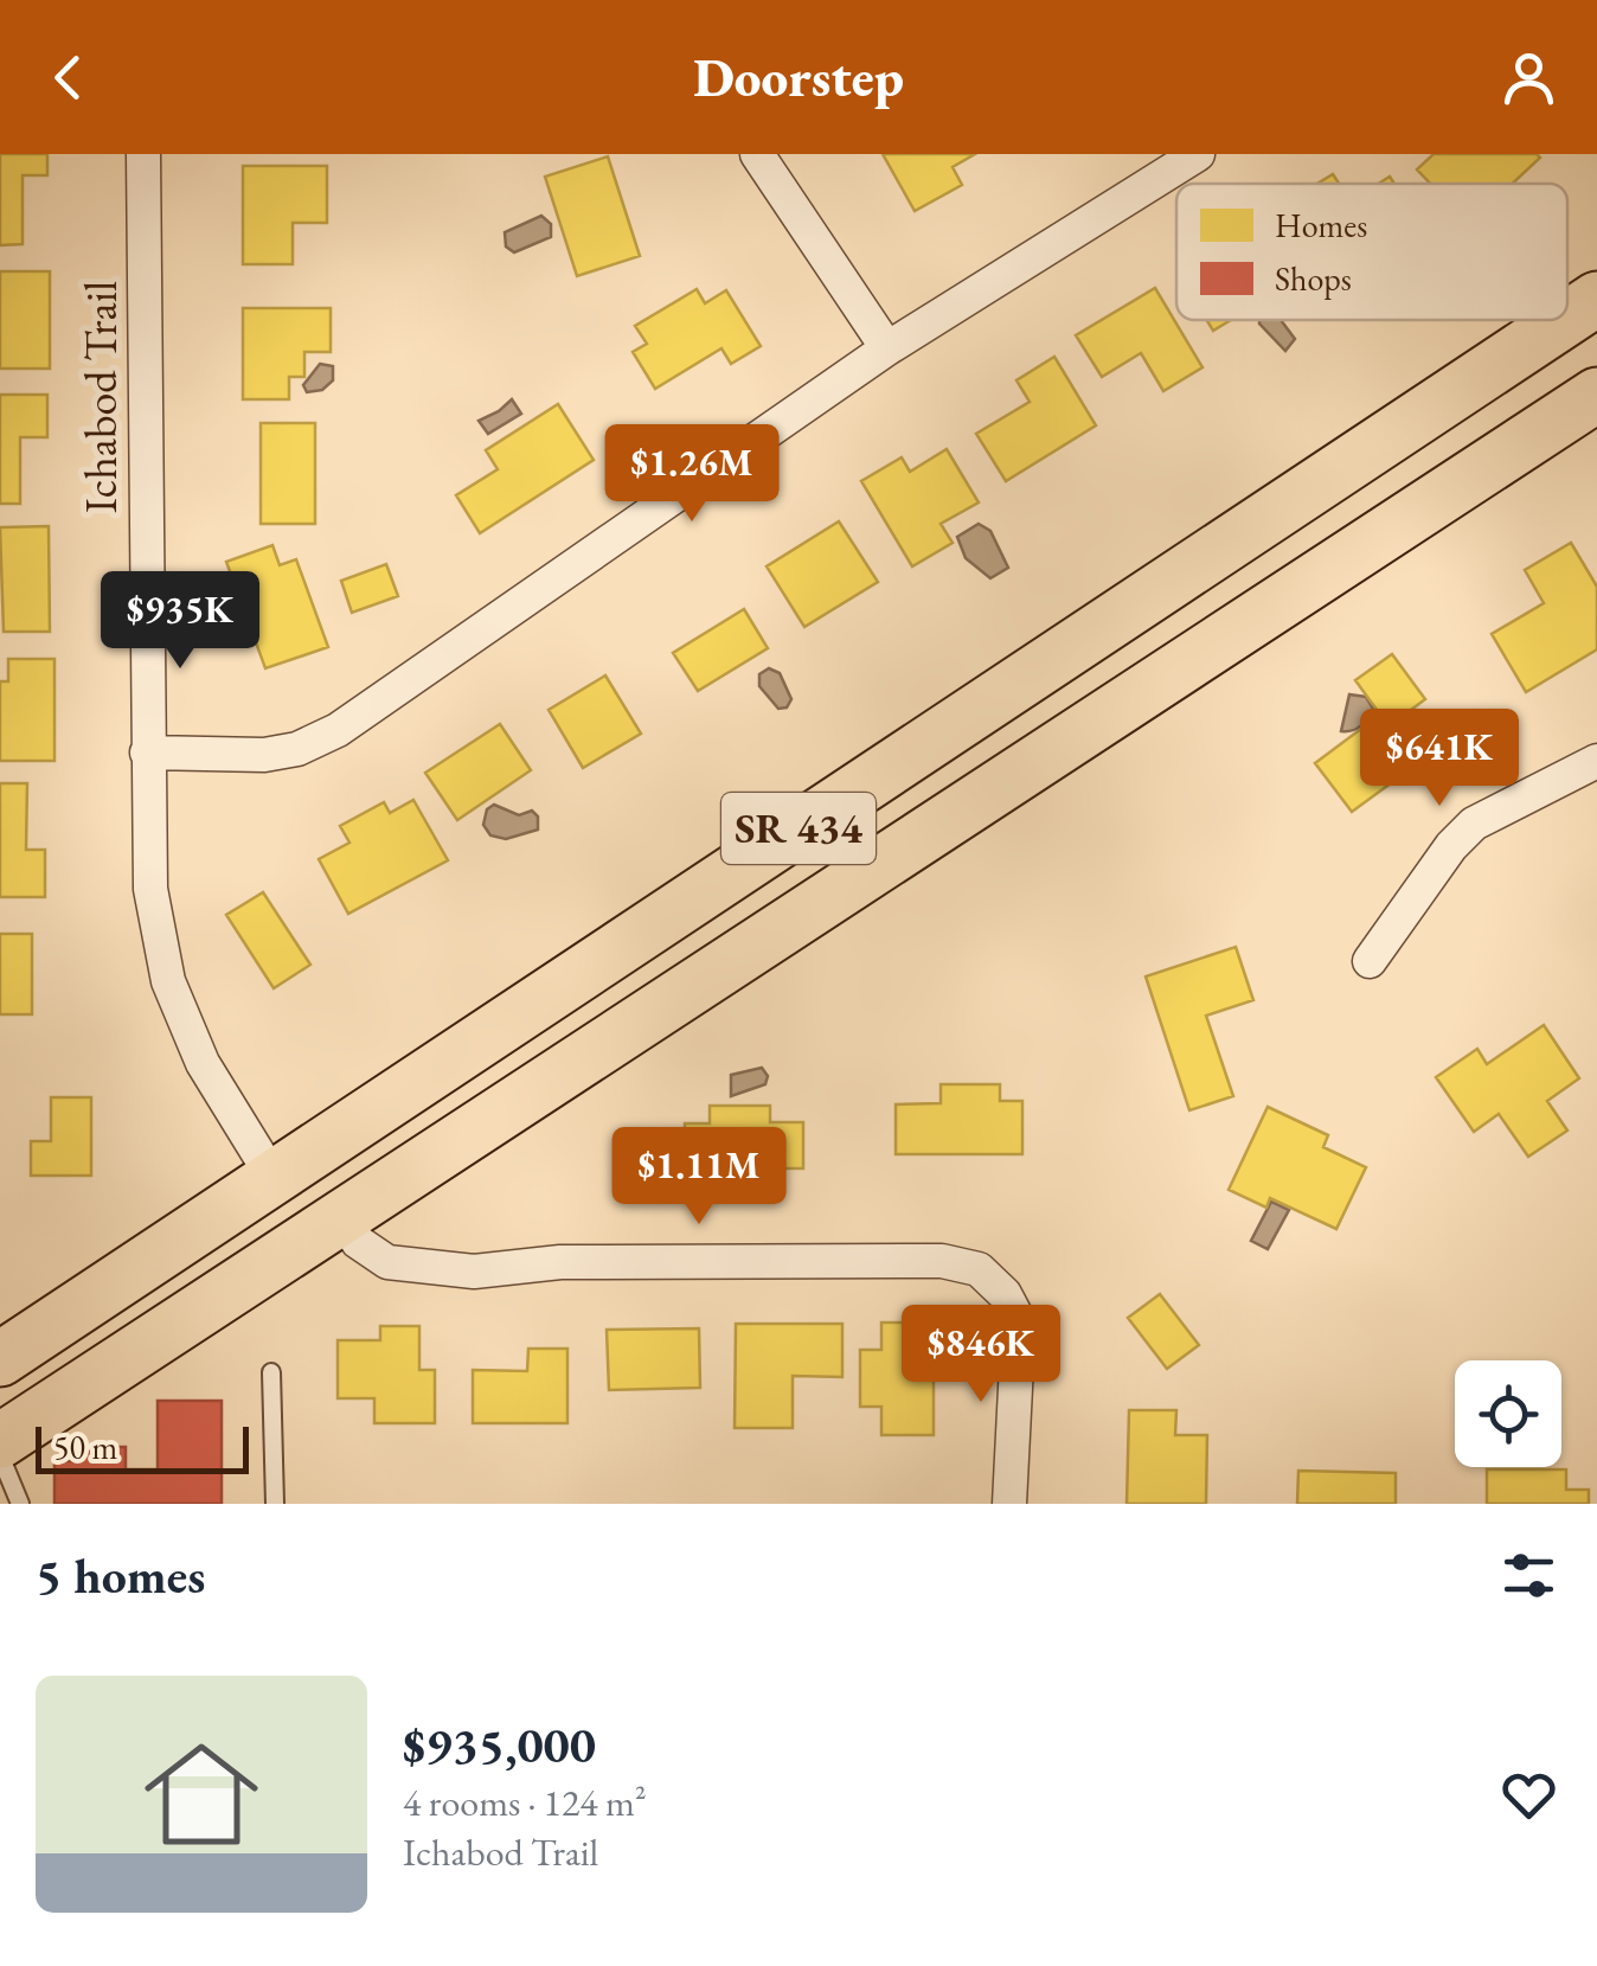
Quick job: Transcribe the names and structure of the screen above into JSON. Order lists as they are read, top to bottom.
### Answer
{
  "streets": {
    "main road": ["SR 434"],
    "street": ["Ichabod Trail"]
  },
  "crossings": [
    ["Ichabod Trail", "SR 434"]
  ],
  "legend": ["Homes", "Shops"],
  "scale_bar": "50 m",
  "page": {
    "header": "Doorstep",
    "price": [
      "$1.26M",
      "$935K",
      "$641K",
      "$1.11M",
      "$846K"
    ],
    "scale": "50 m",
    "heading": "5 homes",
    "list": [
      {
        "name": "$935,000",
        "note": "4 rooms · 124 m² · Ichabod Trail"
      }
    ]
  }
}
